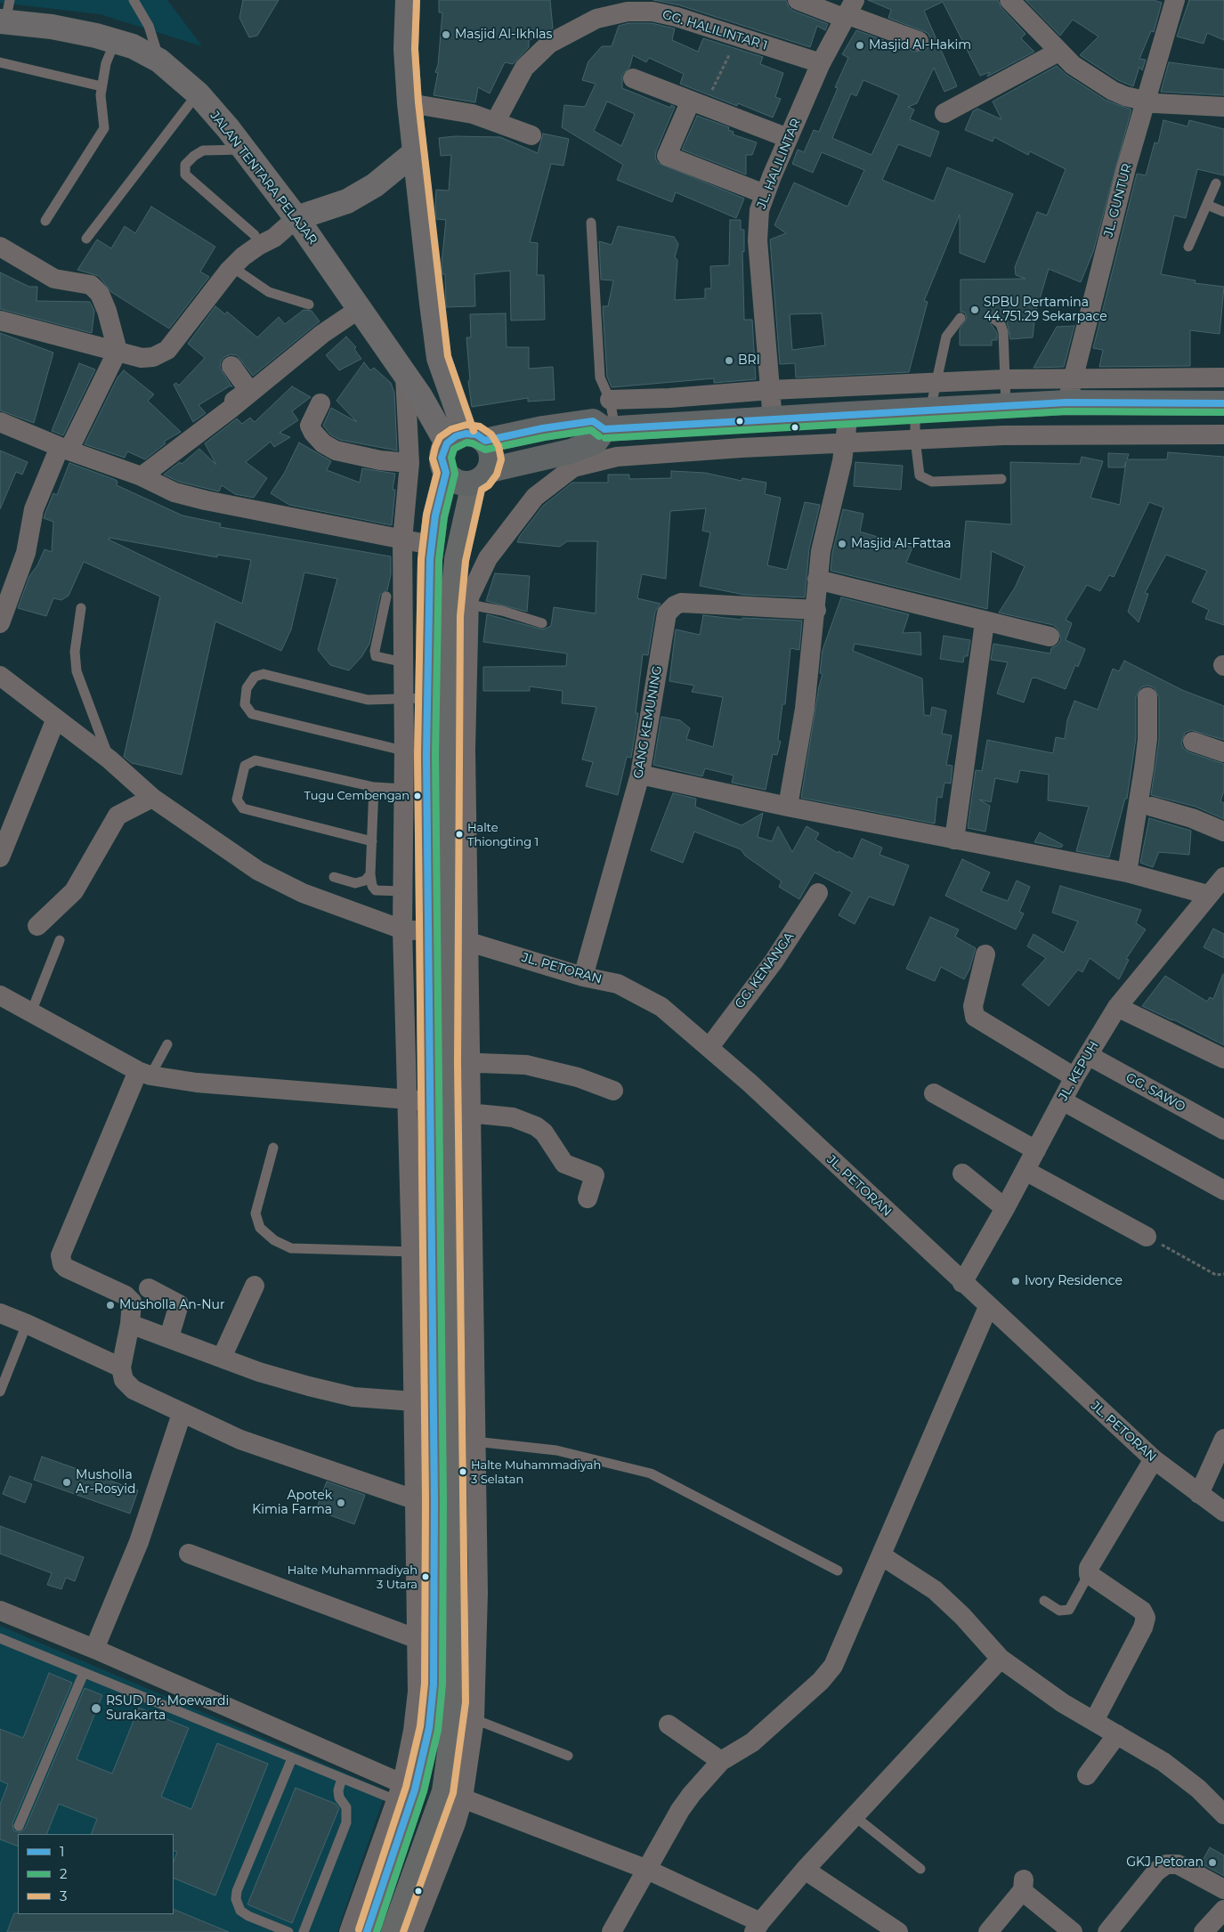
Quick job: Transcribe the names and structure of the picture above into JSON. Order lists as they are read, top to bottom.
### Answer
{
  "streets": {
    "main road": ["JALAN TENTARA PELAJAR"],
    "street": [
      "GG. HALILINTAR 1",
      "JL. HALILINTAR",
      "JL. GUNTUR",
      "GANG KEMUNING",
      "JL. PETORAN",
      "GG. KENANGA",
      "JL. KEPUH",
      "GG. SAWO"
    ]
  },
  "crossings": [
    ["GG. HALILINTAR 1", "JL. HALILINTAR"],
    ["GANG KEMUNING", "JL. PETORAN"],
    ["JL. PETORAN", "GG. KENANGA"],
    ["JL. PETORAN", "JL. KEPUH"],
    ["JL. KEPUH", "GG. SAWO"]
  ],
  "places": [
    "Masjid Al-Ikhlas",
    "Masjid Al-Hakim",
    "SPBU Pertamina 44.751.29 Sekarpace",
    "BRI",
    "Masjid Al-Fattaa",
    "Tugu Cembengan",
    "Halte Thiongting 1",
    "Ivory Residence",
    "Musholla An-Nur",
    "Halte Muhammadiyah 3 Selatan",
    "Musholla Ar-Rosyid",
    "Apotek Kimia Farma",
    "Halte Muhammadiyah 3 Utara",
    "RSUD Dr. Moewardi Surakarta",
    "GKJ Petoran"
  ],
  "lines": ["transit line 3", "transit line 1", "transit line 2"],
  "legend": ["1", "2", "3"]
}
